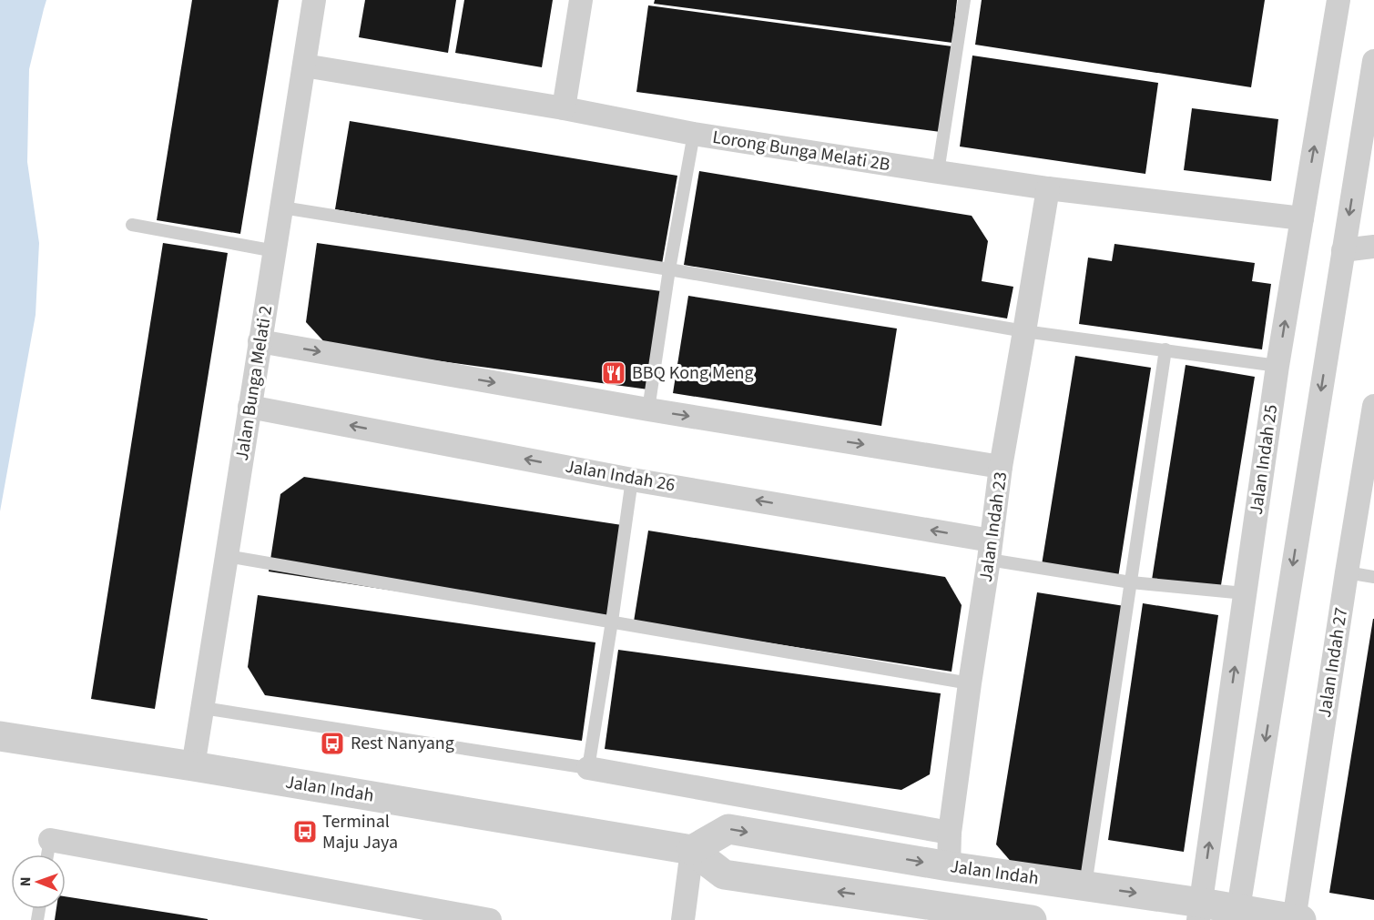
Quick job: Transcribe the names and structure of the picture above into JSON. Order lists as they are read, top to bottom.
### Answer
{
  "streets": {
    "street": [
      "Lorong Bunga Melati 2B",
      "Jalan Bunga Melati 2",
      "Jalan Indah 25",
      "Jalan Indah 26",
      "Jalan Indah 23",
      "Jalan Indah 27",
      "Jalan Indah"
    ]
  },
  "crossings": [
    ["Lorong Bunga Melati 2B", "Jalan Bunga Melati 2"],
    ["Lorong Bunga Melati 2B", "Jalan Indah 25"],
    ["Lorong Bunga Melati 2B", "Jalan Indah 23"],
    ["Jalan Bunga Melati 2", "Jalan Indah 26"],
    ["Jalan Bunga Melati 2", "Jalan Indah"],
    ["Jalan Indah 25", "Jalan Indah"],
    ["Jalan Indah 26", "Jalan Indah 23"],
    ["Jalan Indah 23", "Jalan Indah"],
    ["Jalan Indah 27", "Jalan Indah"]
  ],
  "places": {
    "restaurant": ["BBQ Kong Meng"],
    "bus stop": ["Rest Nanyang", "Terminal Maju Jaya"]
  },
  "north": "left"
}
